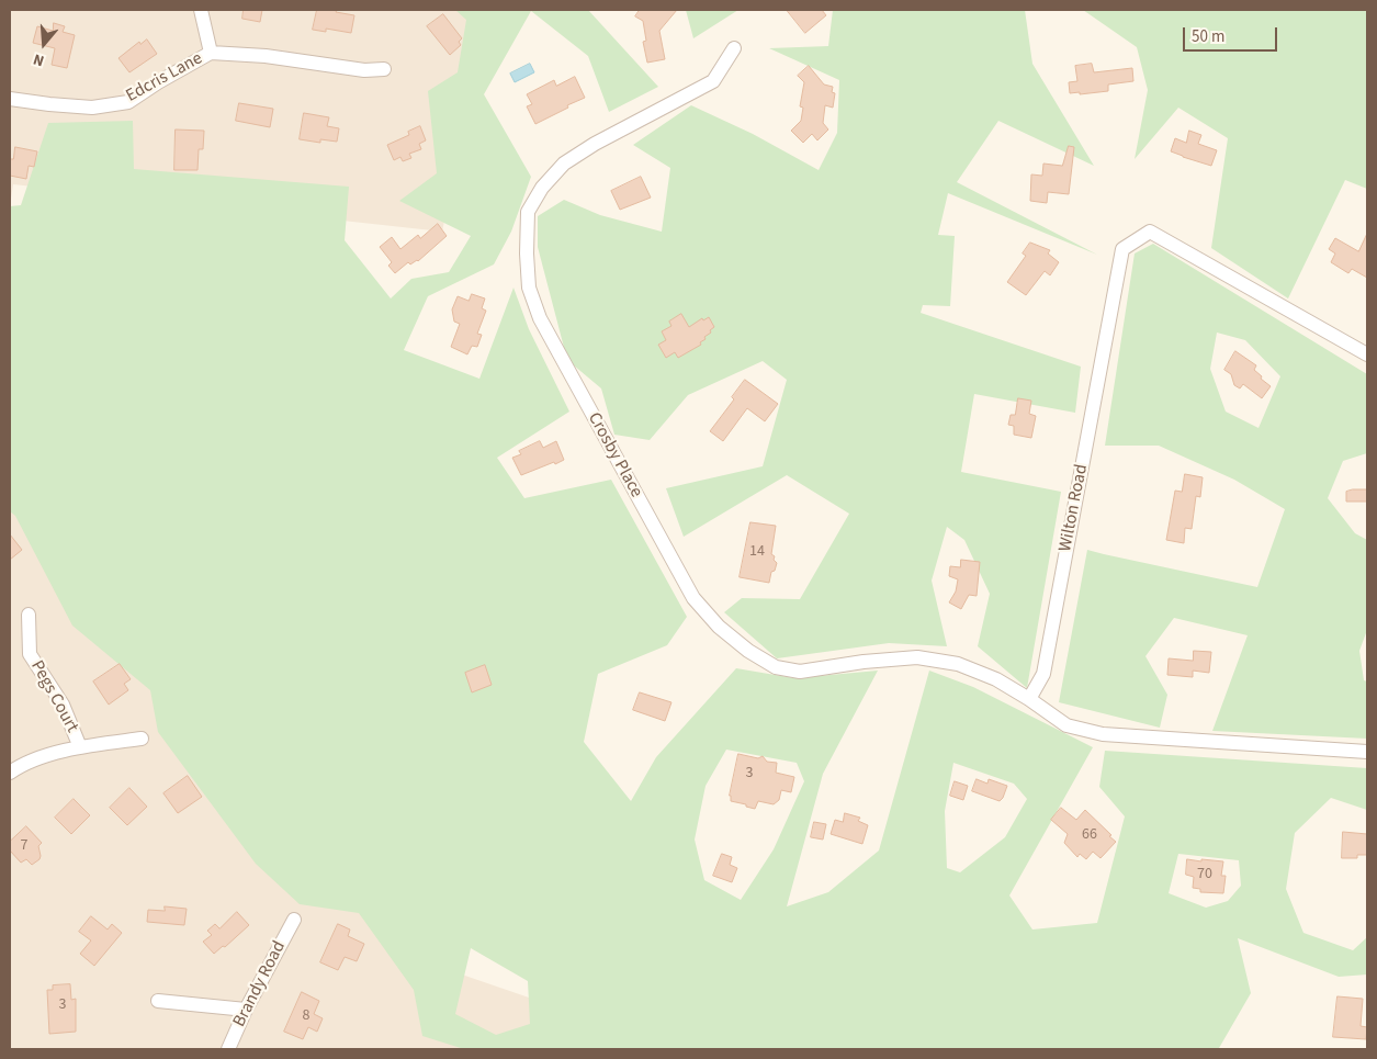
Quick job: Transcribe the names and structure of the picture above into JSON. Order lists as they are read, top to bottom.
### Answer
{
  "streets": {
    "street": [
      "Edcris Lane",
      "Crosby Place",
      "Wilton Road",
      "Pegs Court",
      "Brandy Road"
    ]
  },
  "crossings": [
    ["Crosby Place", "Wilton Road"]
  ],
  "house_numbers": [
    "14",
    "3",
    "66",
    "7",
    "70",
    "3",
    "8"
  ],
  "scale_bar": "50 m",
  "north": "bottom"
}
